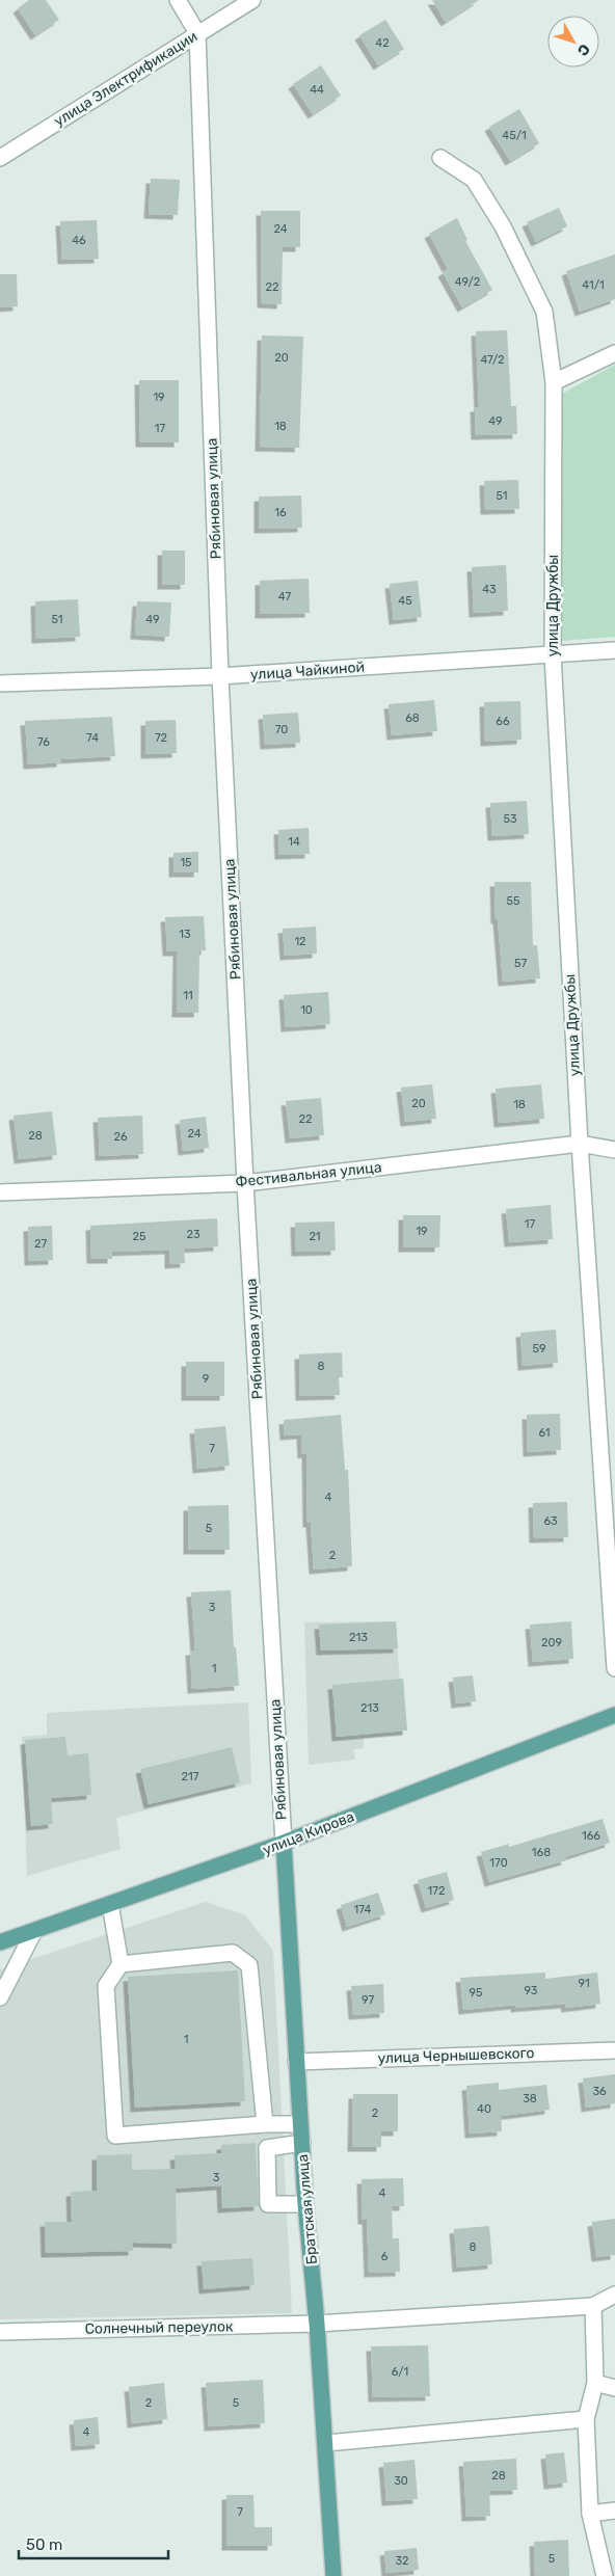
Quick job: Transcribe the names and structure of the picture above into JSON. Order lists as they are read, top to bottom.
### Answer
{
  "streets": {
    "main road": ["улица Кирова", "Братская улица"],
    "street": [
      "улица Электрификации",
      "Рябиновая улица",
      "улица Дружбы",
      "улица Чайкиной",
      "Фестивальная улица",
      "улица Чернышевского",
      "Солнечный переулок"
    ]
  },
  "crossings": [
    ["улица Электрификации", "Рябиновая улица"],
    ["Рябиновая улица", "улица Чайкиной"],
    ["Рябиновая улица", "Фестивальная улица"],
    ["Рябиновая улица", "улица Кирова"],
    ["Рябиновая улица", "Братская улица"],
    ["улица Дружбы", "улица Чайкиной"],
    ["улица Дружбы", "Фестивальная улица"],
    ["улица Кирова", "Братская улица"],
    ["улица Чернышевского", "Братская улица"],
    ["Братская улица", "Солнечный переулок"]
  ],
  "house_numbers": [
    "42",
    "44",
    "45/1",
    "24",
    "46",
    "49/2",
    "41/1",
    "22",
    "20",
    "47/2",
    "19",
    "49",
    "18",
    "17",
    "51",
    "16",
    "43",
    "47",
    "45",
    "51",
    "49",
    "68",
    "66",
    "70",
    "74",
    "72",
    "76",
    "53",
    "14",
    "15",
    "55",
    "13",
    "12",
    "57",
    "11",
    "10",
    "20",
    "18",
    "22",
    "24",
    "28",
    "26",
    "17",
    "19",
    "23",
    "25",
    "21",
    "27",
    "59",
    "8",
    "9",
    "61",
    "7",
    "4",
    "63",
    "5",
    "2",
    "3",
    "213",
    "209",
    "1",
    "213",
    "217",
    "166",
    "168",
    "170",
    "172",
    "174",
    "91",
    "93",
    "95",
    "97",
    "1",
    "36",
    "38",
    "40",
    "2",
    "3",
    "4",
    "8",
    "6",
    "6/1",
    "2",
    "5",
    "4",
    "28",
    "30",
    "7",
    "5",
    "32"
  ],
  "scale_bar": "50 m",
  "north": "bottom right"
}
